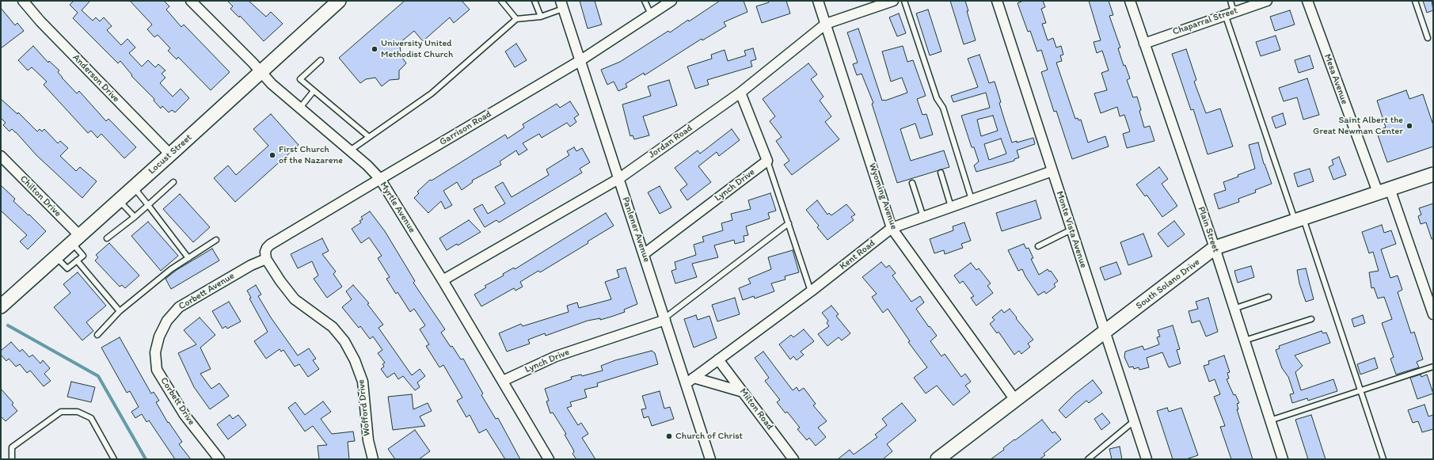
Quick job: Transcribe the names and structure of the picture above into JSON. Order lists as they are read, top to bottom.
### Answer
{
  "streets": {
    "street": [
      "Chaparral Street",
      "Anderson Drive",
      "Mesa Avenue",
      "Garrison Road",
      "Jordan Road",
      "Locust Street",
      "Lynch Drive",
      "Chilton Drive",
      "Wyoming Avenue",
      "Myrtle Avenue",
      "Panlener Avenue",
      "Monte Vista Avenue",
      "Plain Street",
      "Kent Road",
      "South Solano Drive",
      "Corbett Avenue",
      "Corbett Drive",
      "Wofford Drive",
      "Milton Road"
    ]
  },
  "crossings": [
    ["Chaparral Street", "Plain Street"],
    ["Anderson Drive", "Locust Street"],
    ["Mesa Avenue", "South Solano Drive"],
    ["Garrison Road", "Myrtle Avenue"],
    ["Garrison Road", "Panlener Avenue"],
    ["Garrison Road", "Corbett Avenue"],
    ["Garrison Road", "Wofford Drive"],
    ["Jordan Road", "Wyoming Avenue"],
    ["Jordan Road", "Myrtle Avenue"],
    ["Jordan Road", "Panlener Avenue"],
    ["Locust Street", "Chilton Drive"],
    ["Locust Street", "Myrtle Avenue"],
    ["Lynch Drive", "Myrtle Avenue"],
    ["Lynch Drive", "Panlener Avenue"],
    ["Wyoming Avenue", "Kent Road"],
    ["Wyoming Avenue", "South Solano Drive"],
    ["Panlener Avenue", "Kent Road"],
    ["Monte Vista Avenue", "Kent Road"],
    ["Monte Vista Avenue", "South Solano Drive"],
    ["Plain Street", "South Solano Drive"],
    ["Kent Road", "Milton Road"],
    ["Corbett Avenue", "Corbett Drive"],
    ["Corbett Avenue", "Wofford Drive"]
  ],
  "places": [
    "University United Methodist Church",
    "Saint Albert the Great Newman Center",
    "First Church of the Nazarene",
    "Church of Christ"
  ]
}
